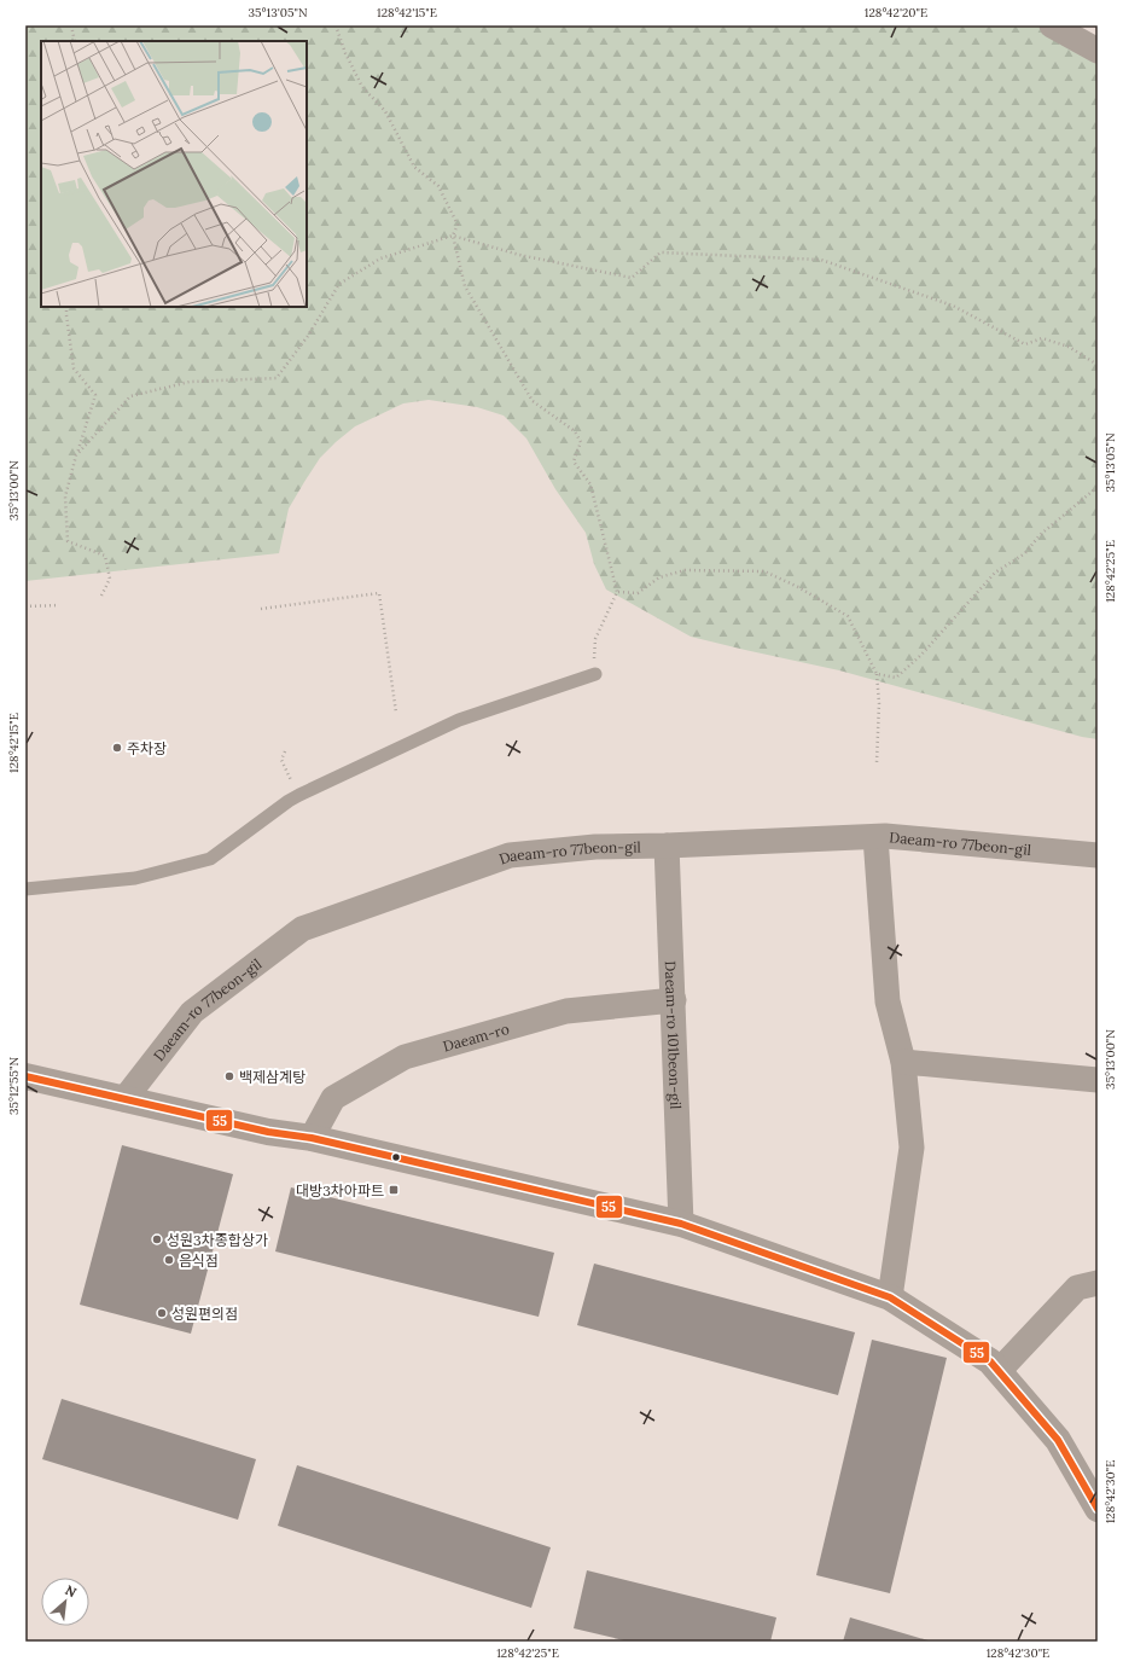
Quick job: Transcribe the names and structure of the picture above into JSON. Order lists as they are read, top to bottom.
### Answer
{
  "streets": {
    "street": ["Daeam-ro 77beon-gil", "Daeam-ro 101beon-gil", "Daeam-ro"]
  },
  "crossings": [
    ["Daeam-ro 77beon-gil", "Daeam-ro 101beon-gil"],
    ["Daeam-ro 101beon-gil", "Daeam-ro"]
  ],
  "places": {
    "other": [
      "주차장",
      "백제삼계탕",
      "성원3차종합상가",
      "음식점",
      "성원편의점"
    ],
    "transit": ["대방3차아파트"]
  },
  "lines": ["transit line 55"],
  "north": "top right",
  "coordinates": [
    "35°13'05\"N",
    "128°42'15\"E",
    "128°42'20\"E",
    "35°13'00\"N",
    "128°42'25\"E",
    "35°12'55\"N",
    "128°42'30\"E"
  ]
}
